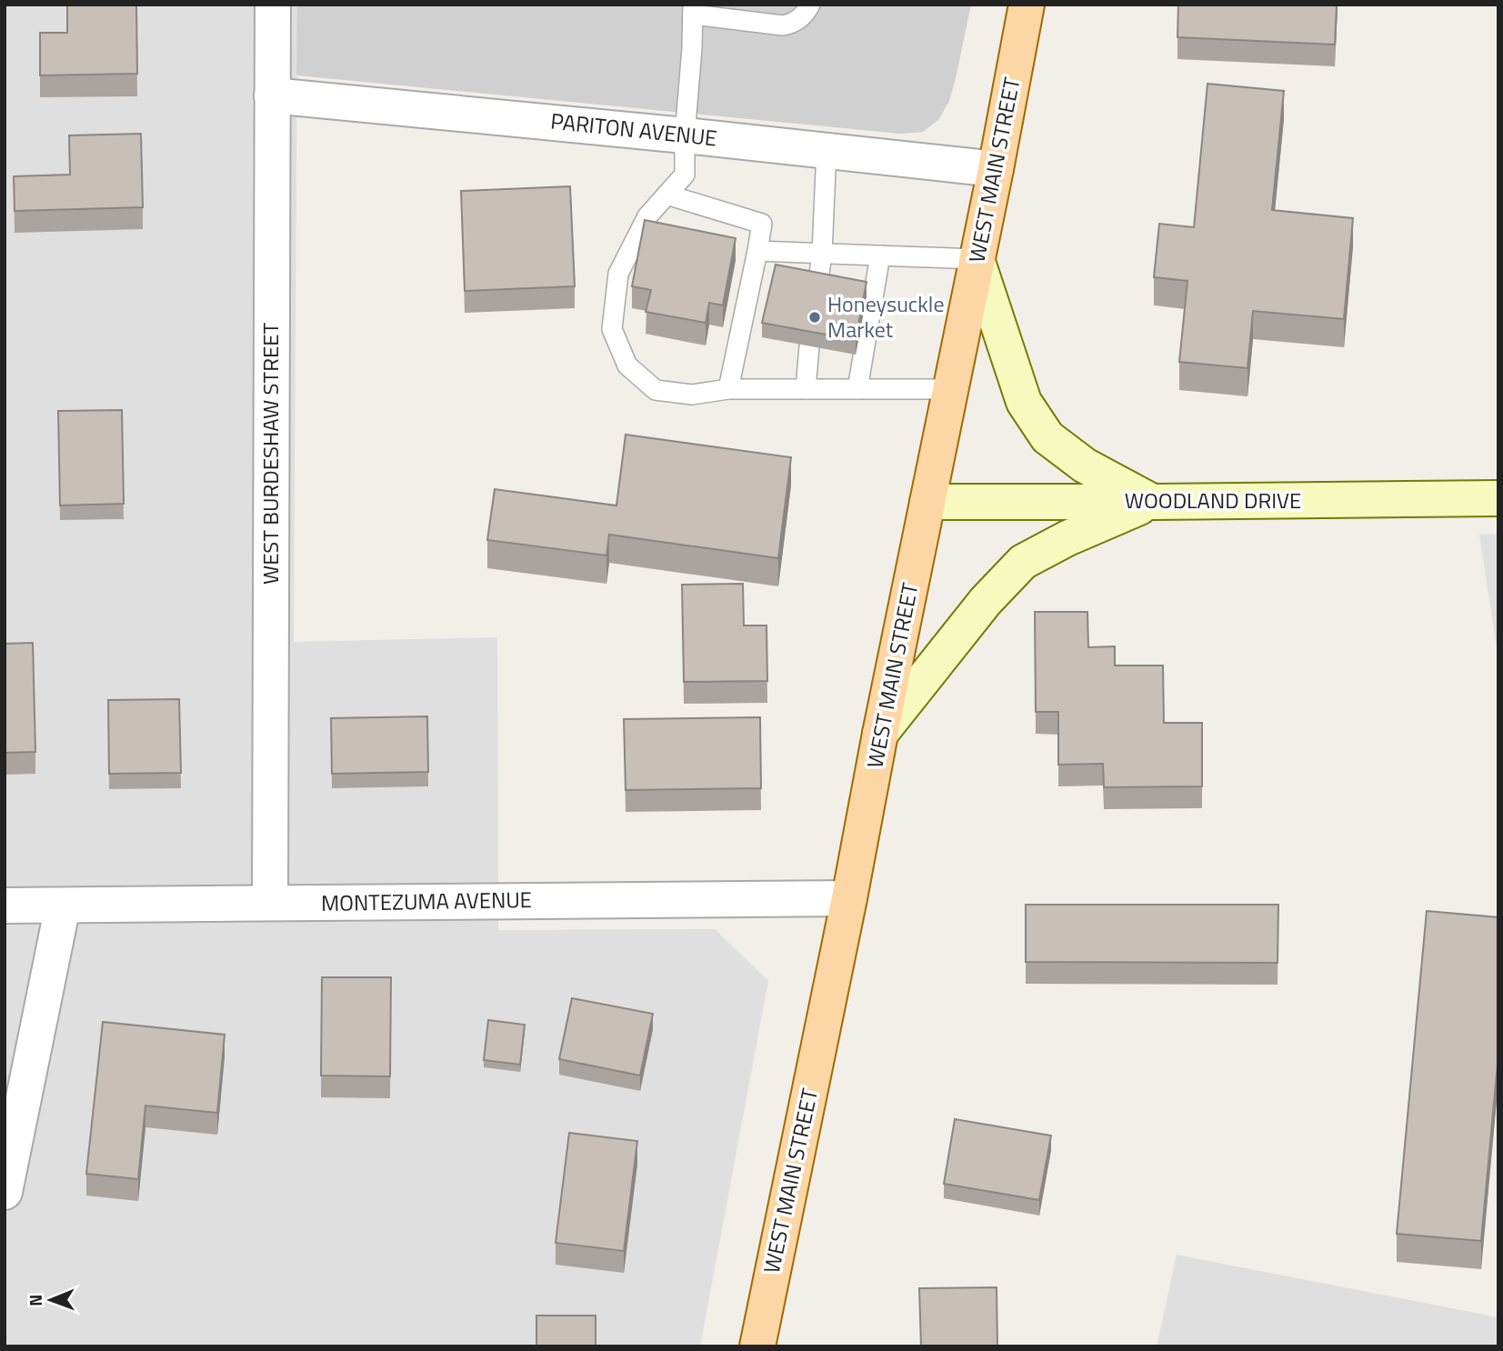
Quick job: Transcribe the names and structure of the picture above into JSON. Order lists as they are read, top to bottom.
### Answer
{
  "streets": {
    "main road": ["WEST MAIN STREET", "WOODLAND DRIVE"],
    "street": ["PARITON AVENUE", "WEST BURDESHAW STREET", "MONTEZUMA AVENUE"]
  },
  "crossings": [
    ["PARITON AVENUE", "WEST MAIN STREET"],
    ["PARITON AVENUE", "WEST BURDESHAW STREET"],
    ["WEST MAIN STREET", "WOODLAND DRIVE"],
    ["WEST MAIN STREET", "MONTEZUMA AVENUE"],
    ["WEST BURDESHAW STREET", "MONTEZUMA AVENUE"]
  ],
  "places": ["Honeysuckle Market"],
  "north": "left"
}
